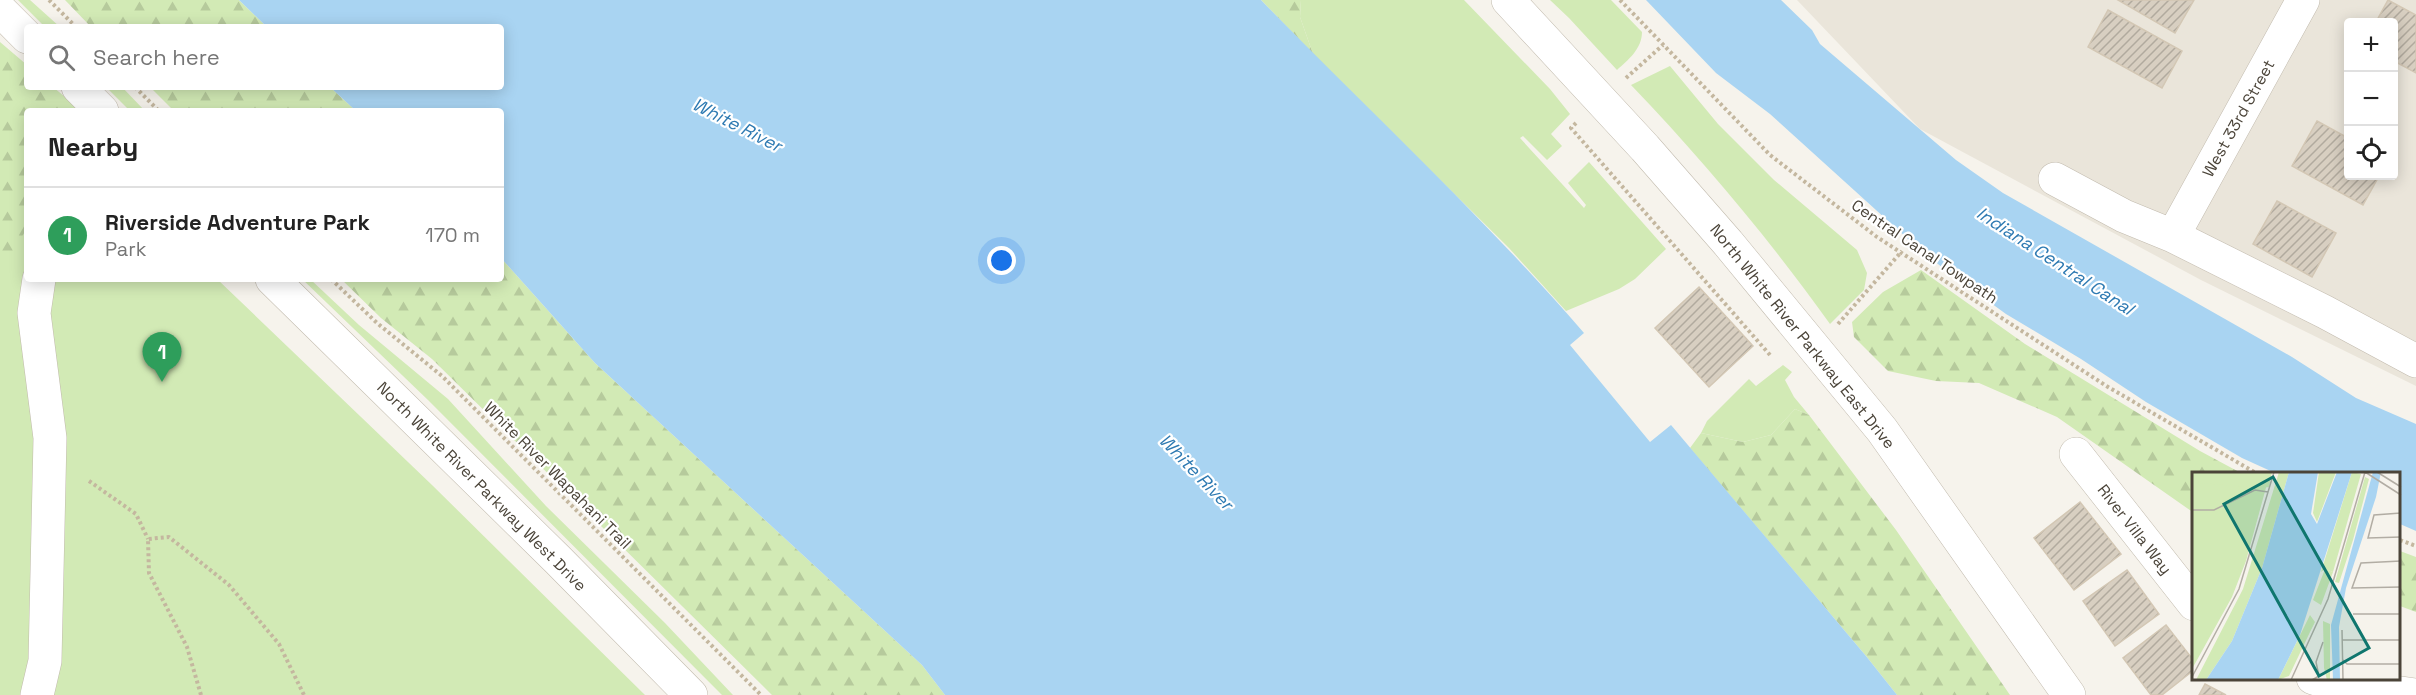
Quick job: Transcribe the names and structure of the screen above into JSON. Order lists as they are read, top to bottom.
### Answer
{
  "streets": {
    "street": [
      "West 33rd Street",
      "North White River Parkway East Drive",
      "North White River Parkway West Drive",
      "River Villa Way"
    ],
    "path": ["Central Canal Towpath", "White River Wapahani Trail"]
  },
  "water": ["White River", "Indiana Central Canal"],
  "page": {
    "map_buttons": ["+", "−"],
    "search": "Search here",
    "heading": "Nearby",
    "list": [
      {
        "mark": "1",
        "name": "Riverside Adventure Park",
        "note": "Park",
        "value": "170 m"
      }
    ],
    "pins": "1"
  }
}
